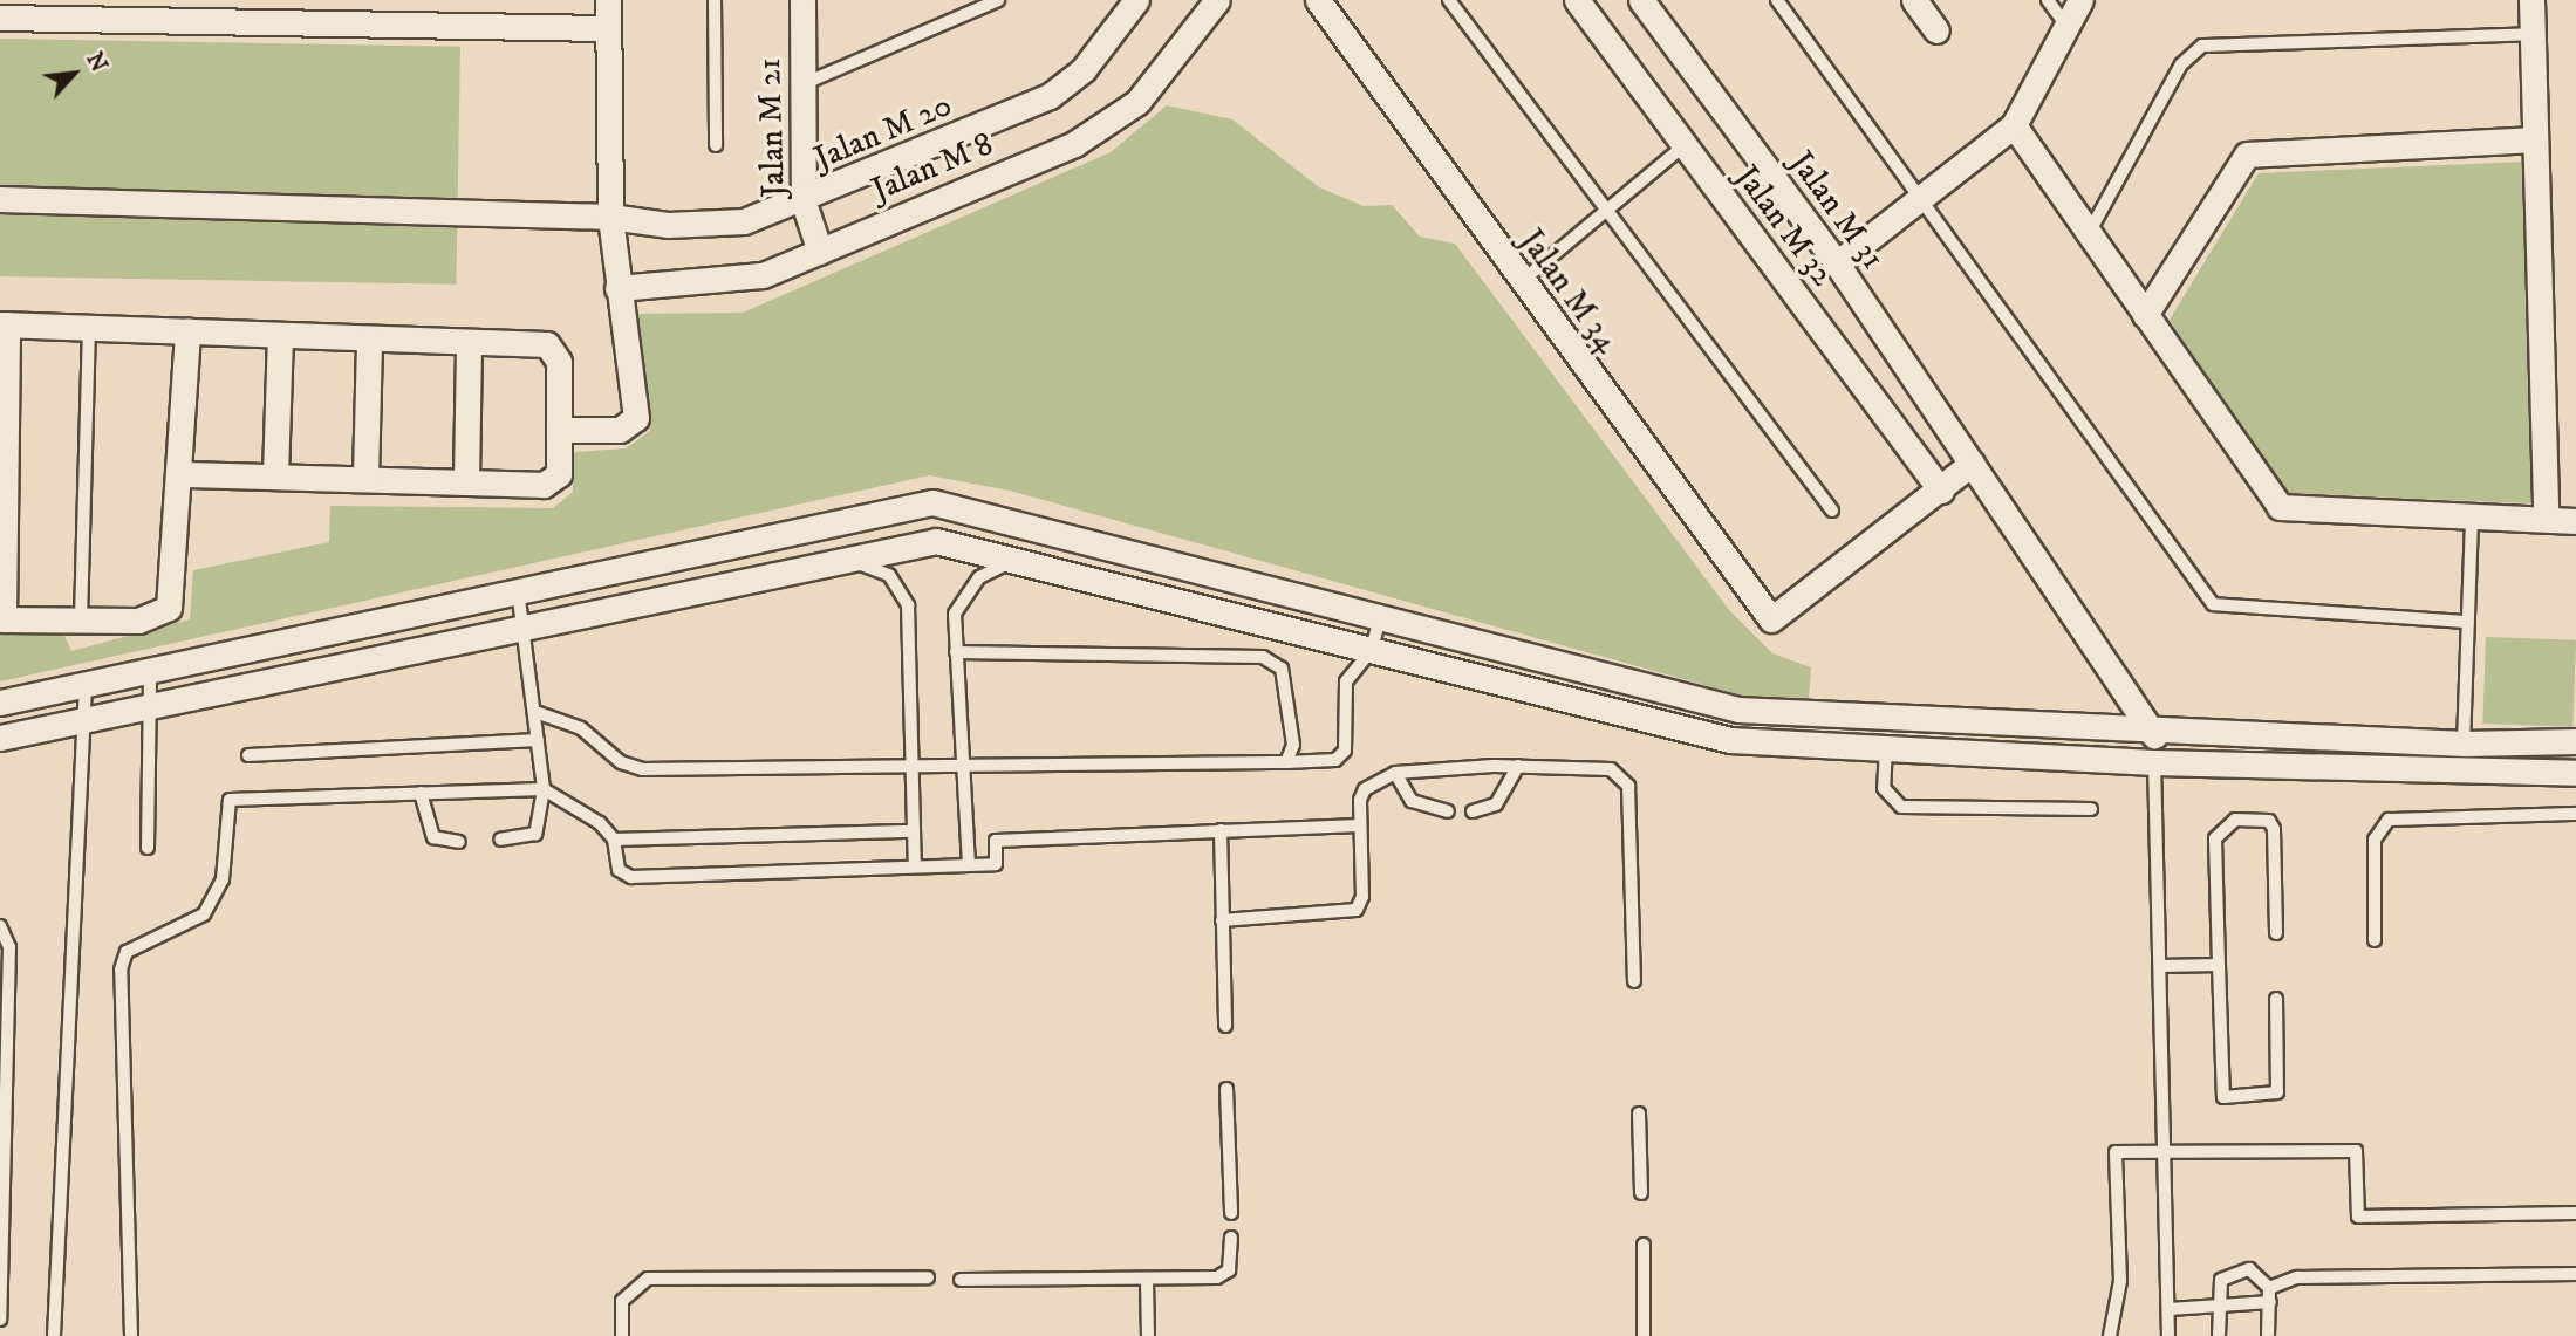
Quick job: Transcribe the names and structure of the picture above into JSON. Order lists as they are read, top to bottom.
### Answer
{
  "streets": {
    "street": [
      "Jalan M 21",
      "Jalan M 20",
      "Jalan M 8",
      "Jalan M 31",
      "Jalan M 32",
      "Jalan M 34"
    ]
  },
  "crossings": [
    ["Jalan M 21", "Jalan M 20"],
    ["Jalan M 21", "Jalan M 8"],
    ["Jalan M 32", "Jalan M 34"]
  ],
  "north": "top right"
}
